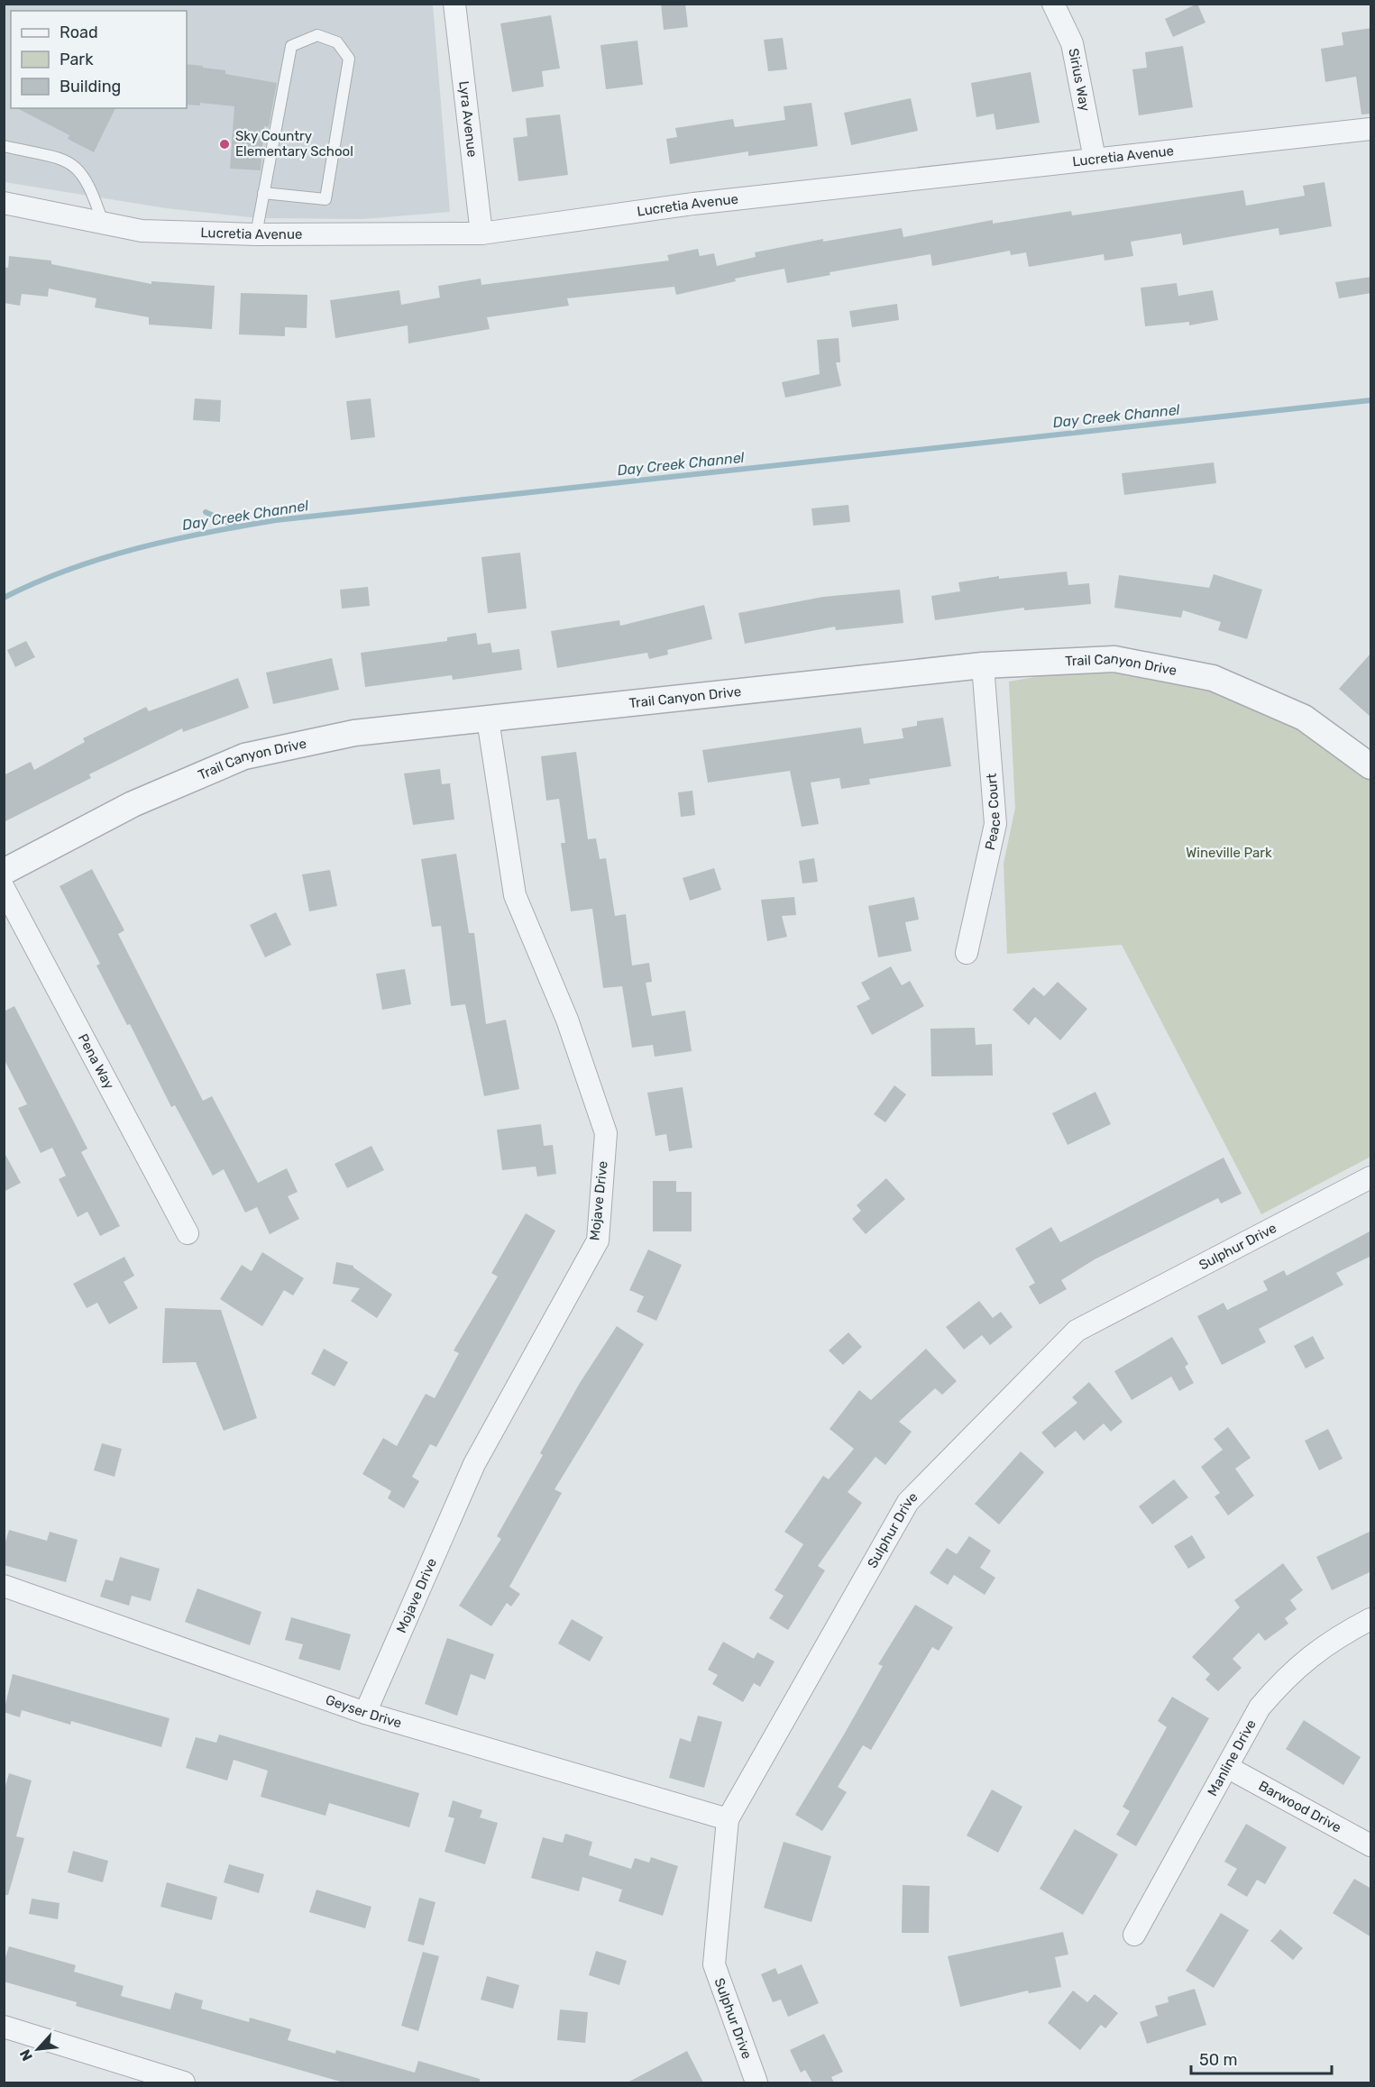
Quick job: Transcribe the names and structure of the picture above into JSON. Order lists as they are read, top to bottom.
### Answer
{
  "streets": {
    "street": [
      "Sirius Way",
      "Lyra Avenue",
      "Lucretia Avenue",
      "Trail Canyon Drive",
      "Peace Court",
      "Pena Way",
      "Mojave Drive",
      "Sulphur Drive",
      "Geyser Drive",
      "Manline Drive",
      "Barwood Drive"
    ]
  },
  "crossings": [
    ["Sirius Way", "Lucretia Avenue"],
    ["Lyra Avenue", "Lucretia Avenue"],
    ["Trail Canyon Drive", "Peace Court"],
    ["Trail Canyon Drive", "Mojave Drive"],
    ["Mojave Drive", "Geyser Drive"],
    ["Sulphur Drive", "Geyser Drive"],
    ["Manline Drive", "Barwood Drive"]
  ],
  "water": ["Day Creek Channel"],
  "parks": ["Wineville Park"],
  "places": ["Sky Country Elementary School"],
  "legend": ["Road", "Park", "Building"],
  "scale_bar": "50 m",
  "north": "bottom left"
}
